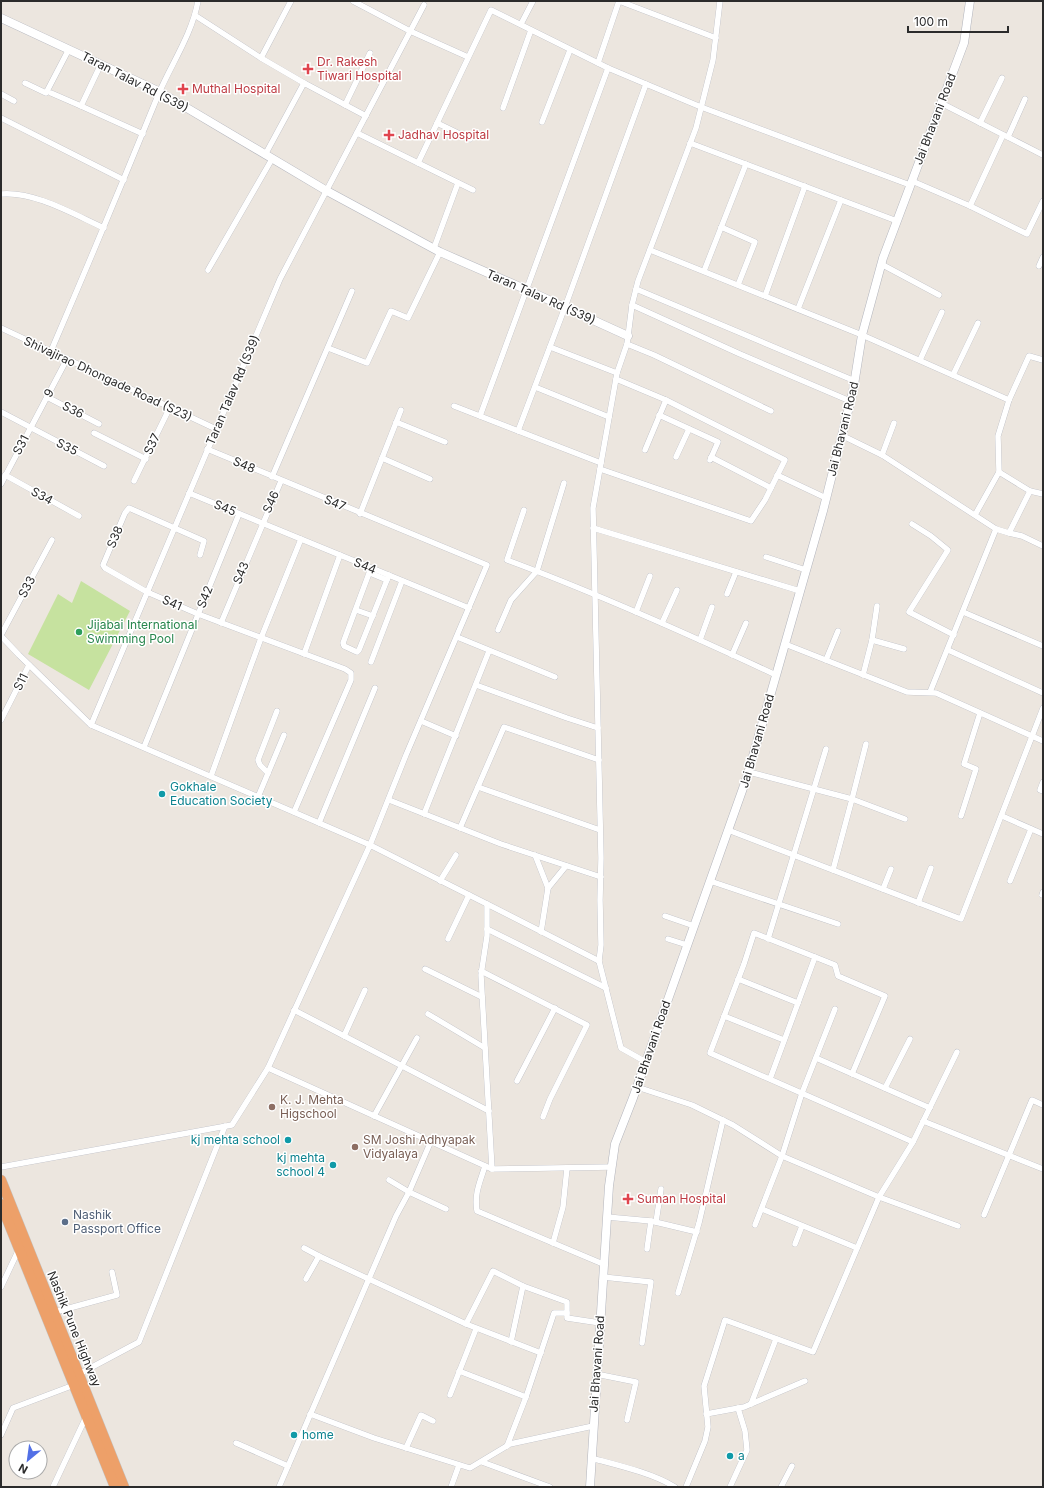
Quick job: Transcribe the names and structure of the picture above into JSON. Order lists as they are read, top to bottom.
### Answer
{
  "streets": {
    "highway": ["Nashik Pune Highway"],
    "street": [
      "Taran Talav Rd (S39)",
      "Jai Bhavani Road",
      "Shivajirao Dhongade Road (S23)",
      "9",
      "S36",
      "S37",
      "S31",
      "S35",
      "S48",
      "S34",
      "S46",
      "S47",
      "S45",
      "S38",
      "S44",
      "S43",
      "S33",
      "S42",
      "S41",
      "S11"
    ]
  },
  "crossings": [
    ["Taran Talav Rd (S39)", "Shivajirao Dhongade Road (S23)"],
    ["Taran Talav Rd (S39)", "S48"],
    ["Taran Talav Rd (S39)", "S45"],
    ["Taran Talav Rd (S39)", "S38"],
    ["Taran Talav Rd (S39)", "S41"],
    ["Shivajirao Dhongade Road (S23)", "9"],
    ["Shivajirao Dhongade Road (S23)", "S37"],
    ["9", "S36"],
    ["9", "S31"],
    ["9", "S35"],
    ["S31", "S35"],
    ["S31", "S34"],
    ["S48", "S46"],
    ["S48", "S47"],
    ["S46", "S47"],
    ["S46", "S45"],
    ["S46", "S44"],
    ["S46", "S43"],
    ["S47", "S44"],
    ["S45", "S44"],
    ["S45", "S43"],
    ["S45", "S42"],
    ["S38", "S41"],
    ["S44", "S43"],
    ["S43", "S41"],
    ["S42", "S41"]
  ],
  "places": {
    "health": [
      "Dr. Rakesh Tiwari Hospital",
      "Muthal Hospital",
      "Jadhav Hospital",
      "Suman Hospital"
    ],
    "other": [
      "Jijabai International Swimming Pool",
      "Gokhale Education Society",
      "K. J. Mehta Higschool",
      "kj mehta school",
      "SM Joshi Adhyapak Vidyalaya",
      "kj mehta school 4",
      "Nashik Passport Office",
      "home",
      "a"
    ]
  },
  "scale_bar": "100 m",
  "north": "bottom left"
}
